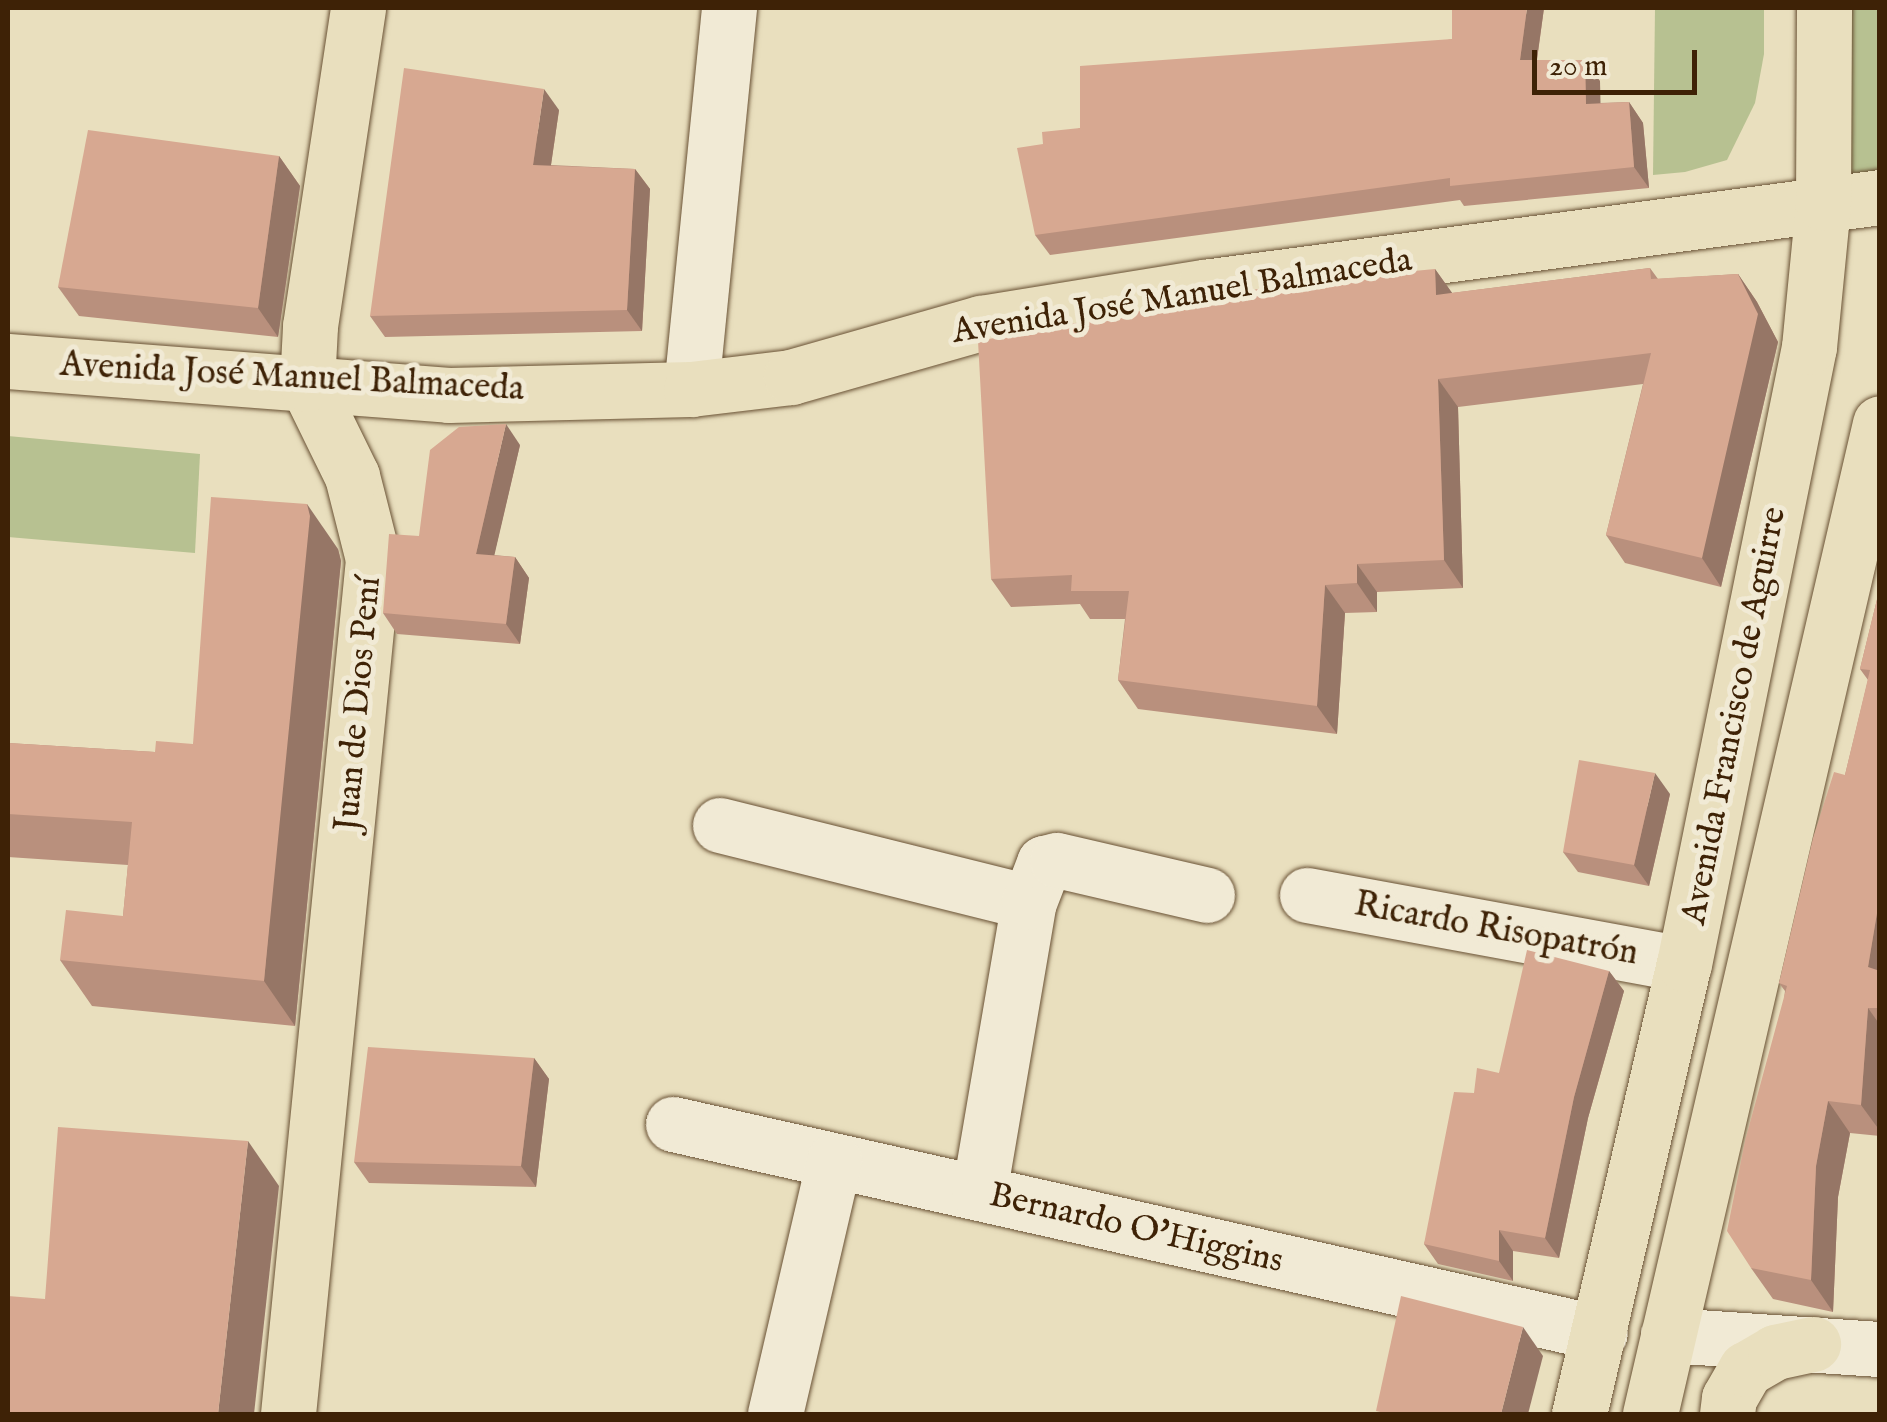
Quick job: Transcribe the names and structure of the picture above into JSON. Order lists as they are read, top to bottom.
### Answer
{
  "streets": {
    "main road": ["Avenida José Manuel Balmaceda", "Juan de Dios Pení", "Avenida Francisco de Aguirre"],
    "street": ["Ricardo Risopatrón", "Bernardo O'Higgins"]
  },
  "crossings": [
    ["Avenida José Manuel Balmaceda", "Juan de Dios Pení"],
    ["Avenida José Manuel Balmaceda", "Avenida Francisco de Aguirre"],
    ["Avenida Francisco de Aguirre", "Ricardo Risopatrón"],
    ["Avenida Francisco de Aguirre", "Bernardo O'Higgins"]
  ],
  "scale_bar": "20 m"
}
